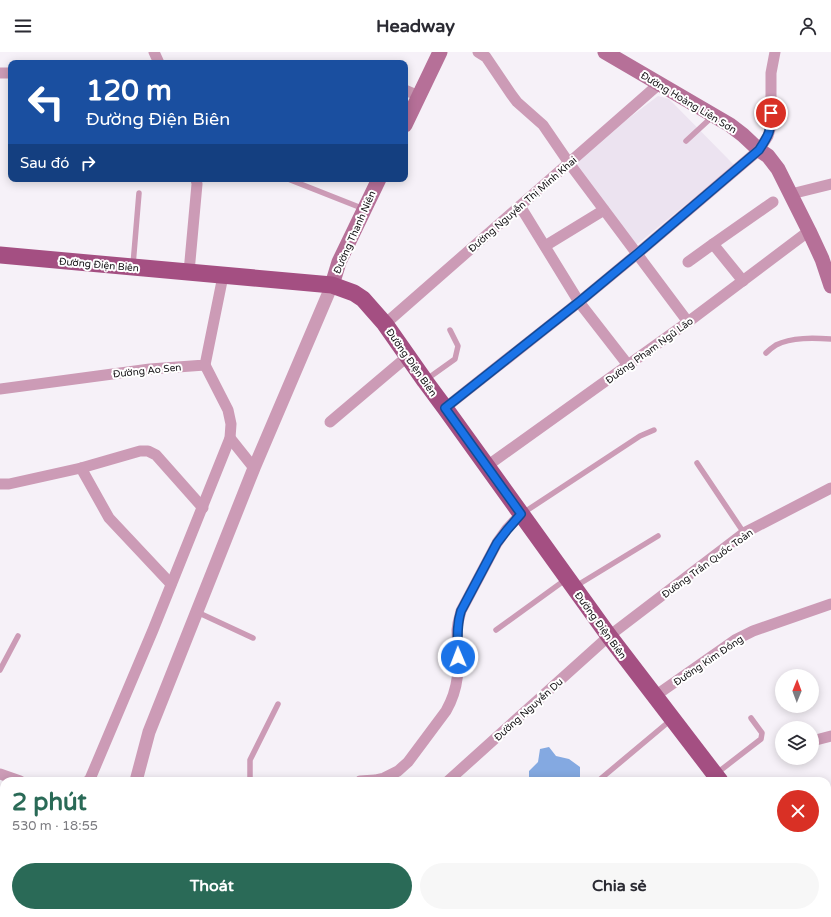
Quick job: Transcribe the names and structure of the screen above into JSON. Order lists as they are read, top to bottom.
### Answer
{
  "streets": {
    "main road": ["Đường Hoàng Liên Sơn", "Đường Thanh Niên", "Đường Điện Biên"],
    "street": [
      "Đường Nguyễn Thị Minh Khai",
      "Đường Phạm Ngũ Lão",
      "Đường Ao Sen",
      "Đường Trần Quốc Toản",
      "Đường Kim Đồng",
      "Đường Nguyễn Du"
    ]
  },
  "crossings": [
    ["Đường Hoàng Liên Sơn", "Đường Nguyễn Thị Minh Khai"],
    ["Đường Hoàng Liên Sơn", "Đường Phạm Ngũ Lão"],
    ["Đường Nguyễn Thị Minh Khai", "Đường Điện Biên"],
    ["Đường Thanh Niên", "Đường Điện Biên"],
    ["Đường Điện Biên", "Đường Phạm Ngũ Lão"],
    ["Đường Điện Biên", "Đường Trần Quốc Toản"],
    ["Đường Điện Biên", "Đường Kim Đồng"],
    ["Đường Điện Biên", "Đường Nguyễn Du"],
    ["Đường Trần Quốc Toản", "Đường Nguyễn Du"]
  ],
  "north": "top",
  "page": {
    "header": "Headway",
    "turn": ["120 m", "Đường Điện Biên"],
    "then": "Sau đó",
    "heading": ["2 phút", "530 m · 18:55"],
    "buttons": ["Thoát", "Chia sẻ"]
  }
}
